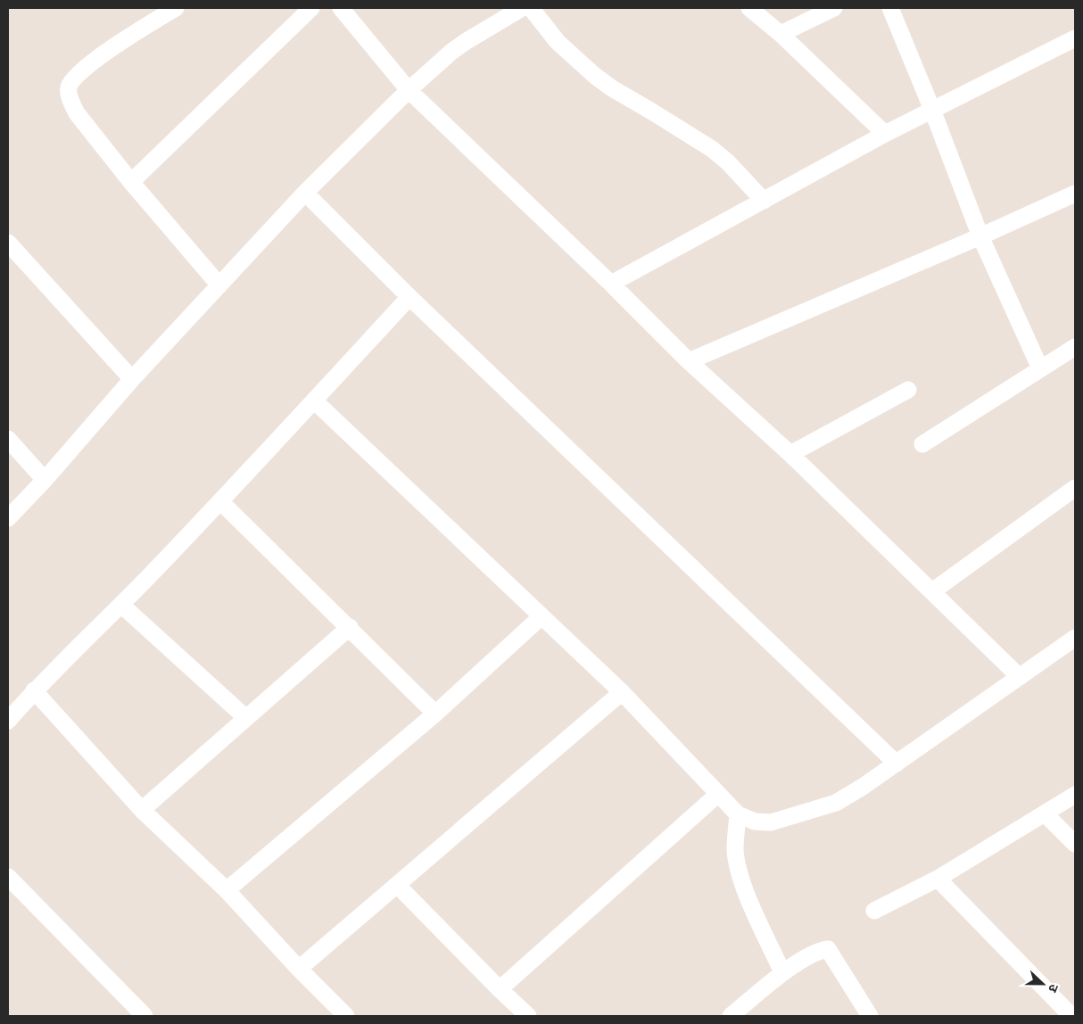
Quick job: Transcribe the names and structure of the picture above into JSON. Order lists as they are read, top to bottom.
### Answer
{
  "north": "right"
}
